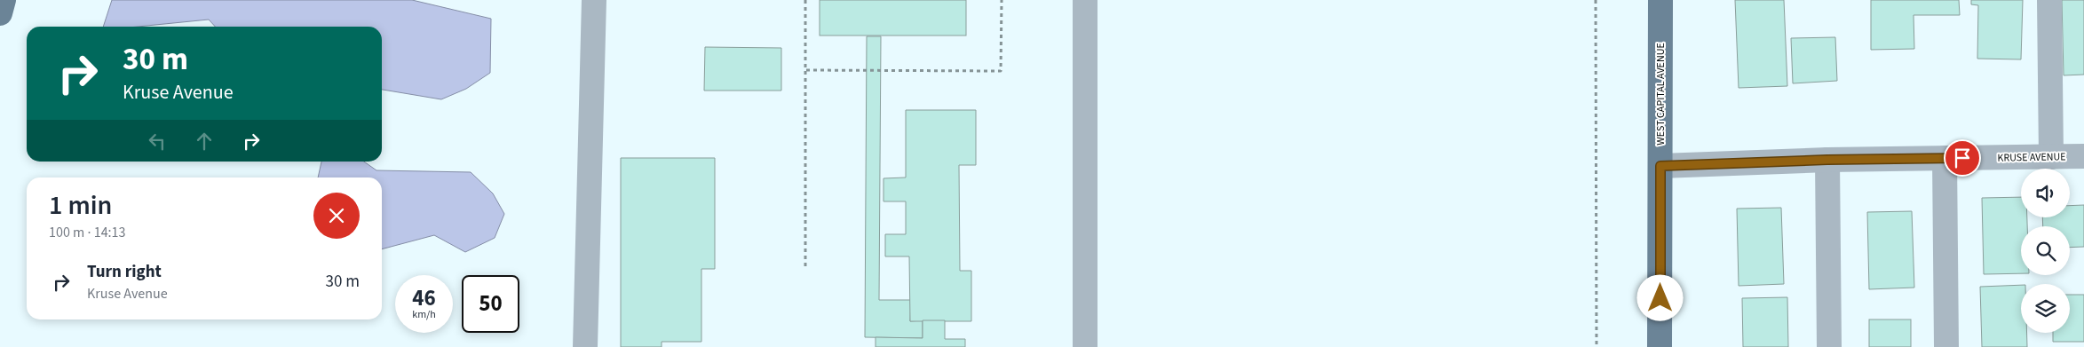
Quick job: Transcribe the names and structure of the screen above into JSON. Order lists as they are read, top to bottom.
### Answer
{
  "streets": {
    "main road": ["WEST CAPITAL AVENUE"],
    "street": ["KRUSE AVENUE"]
  },
  "crossings": [
    ["WEST CAPITAL AVENUE", "KRUSE AVENUE"]
  ],
  "page": {
    "turn": ["30 m", "Kruse Avenue"],
    "heading": ["1 min", "100 m · 14:13"],
    "list": [
      {
        "name": "Turn right",
        "note": "Kruse Avenue",
        "value": "30 m"
      }
    ],
    "speed": "46 km/h",
    "limit": "50"
  }
}
